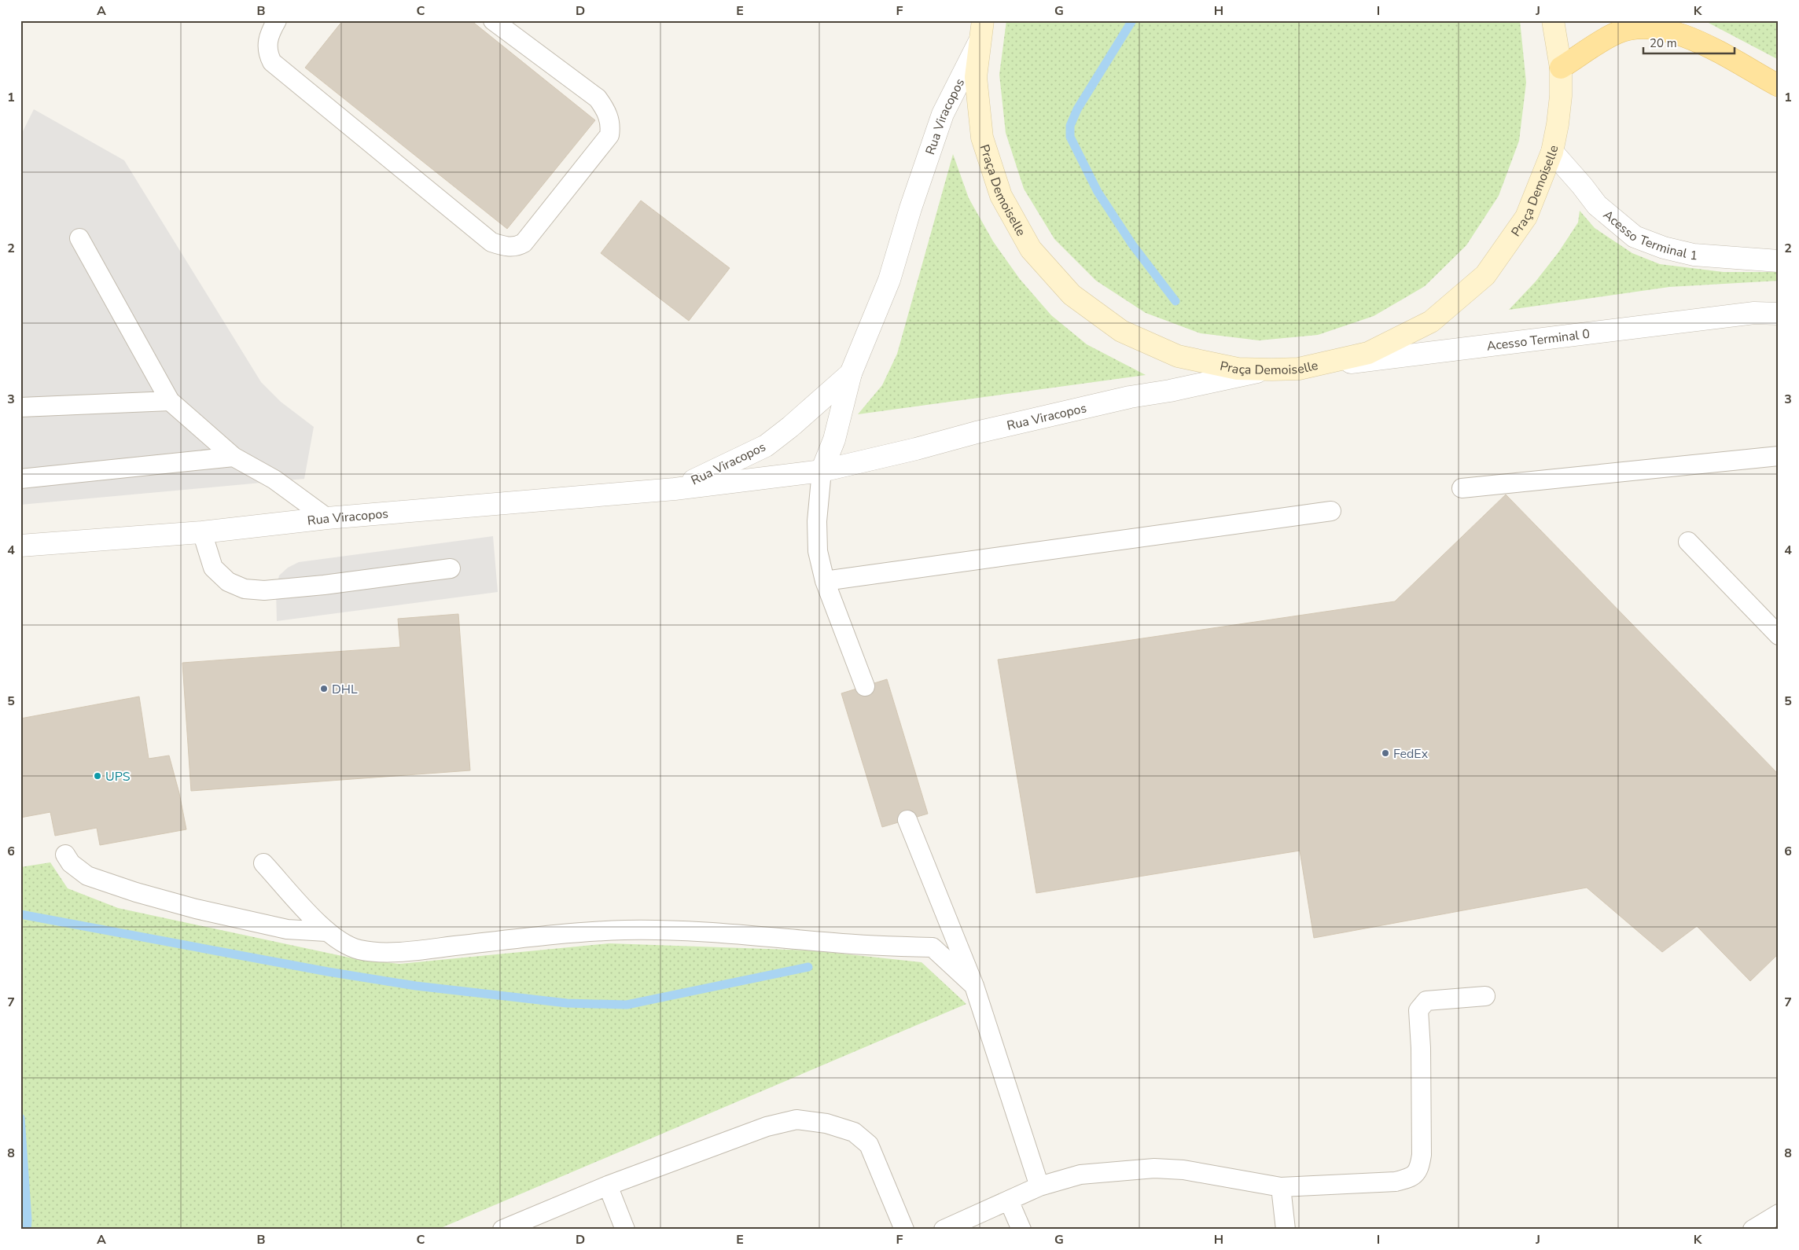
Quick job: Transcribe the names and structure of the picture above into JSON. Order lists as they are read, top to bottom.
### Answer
{
  "streets": {
    "main road": ["Praça Demoiselle"],
    "street": ["Rua Viracopos", "Acesso Terminal 1", "Acesso Terminal 0"]
  },
  "crossings": [
    ["Rua Viracopos", "Praça Demoiselle"],
    ["Praça Demoiselle", "Acesso Terminal 1"],
    ["Praça Demoiselle", "Acesso Terminal 0"]
  ],
  "places": ["DHL", "FedEx", "UPS"],
  "scale_bar": "20 m",
  "grid": {
    "columns": [
      "A",
      "B",
      "C",
      "D",
      "E",
      "F",
      "G",
      "H",
      "I",
      "J",
      "K"
    ],
    "rows": [
      "1",
      "2",
      "3",
      "4",
      "5",
      "6",
      "7",
      "8"
    ]
  }
}
